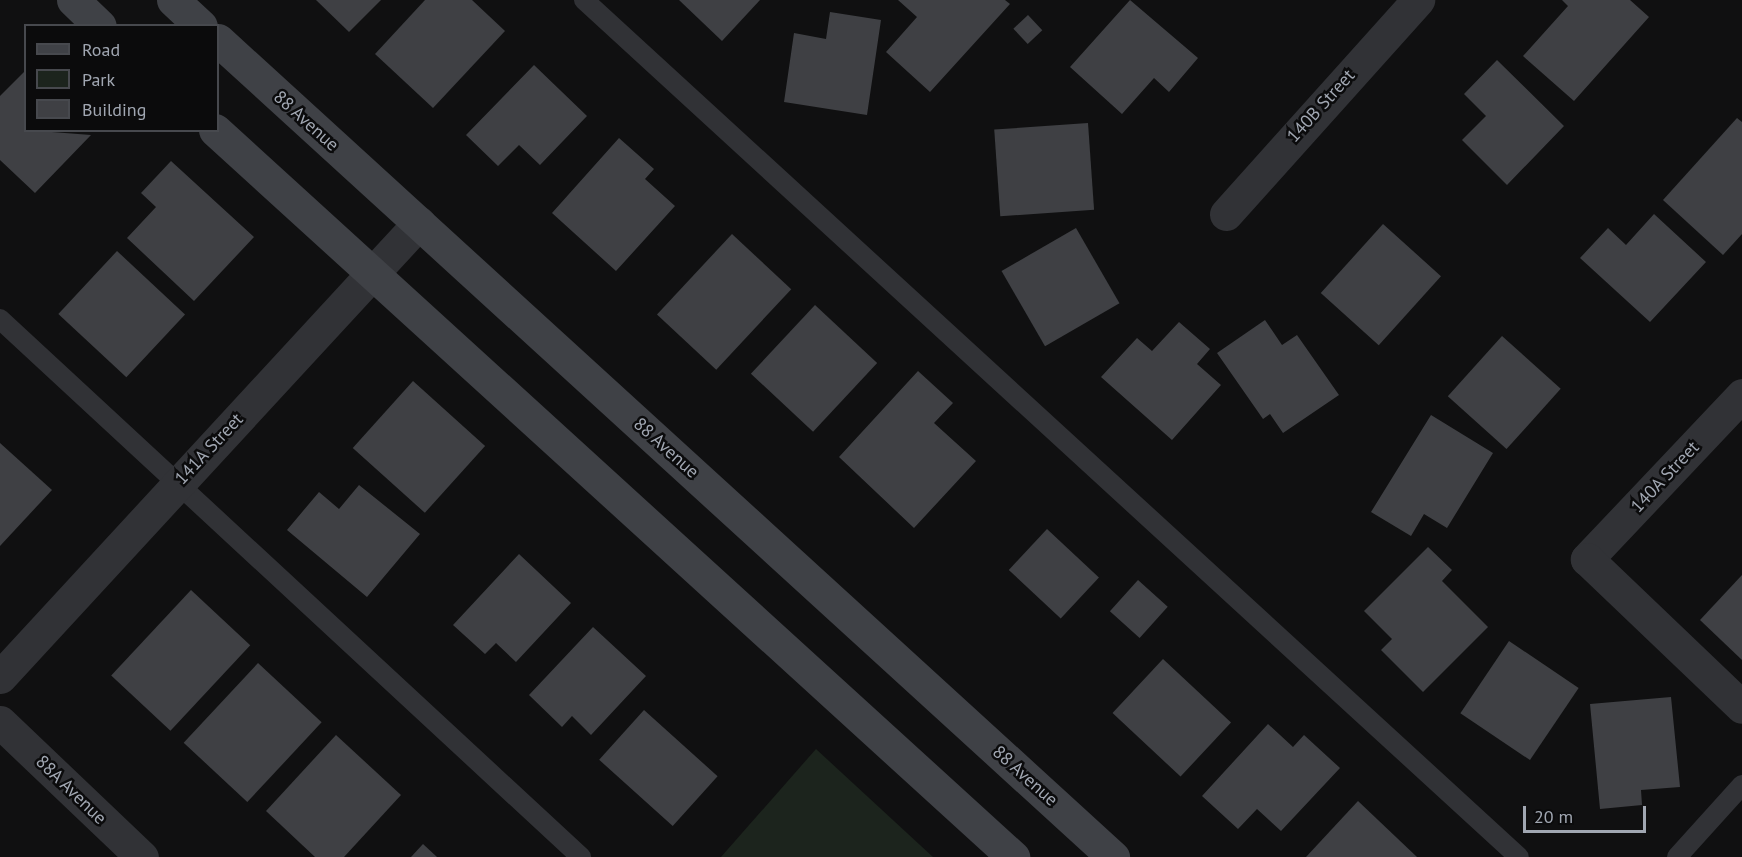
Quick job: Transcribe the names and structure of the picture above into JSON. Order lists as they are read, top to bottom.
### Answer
{
  "streets": {
    "main road": ["88 Avenue"],
    "street": [
      "140B Street",
      "141A Street",
      "140A Street",
      "88A Avenue"
    ]
  },
  "crossings": [
    ["88 Avenue", "141A Street"]
  ],
  "legend": ["Road", "Park", "Building"],
  "scale_bar": "20 m"
}
